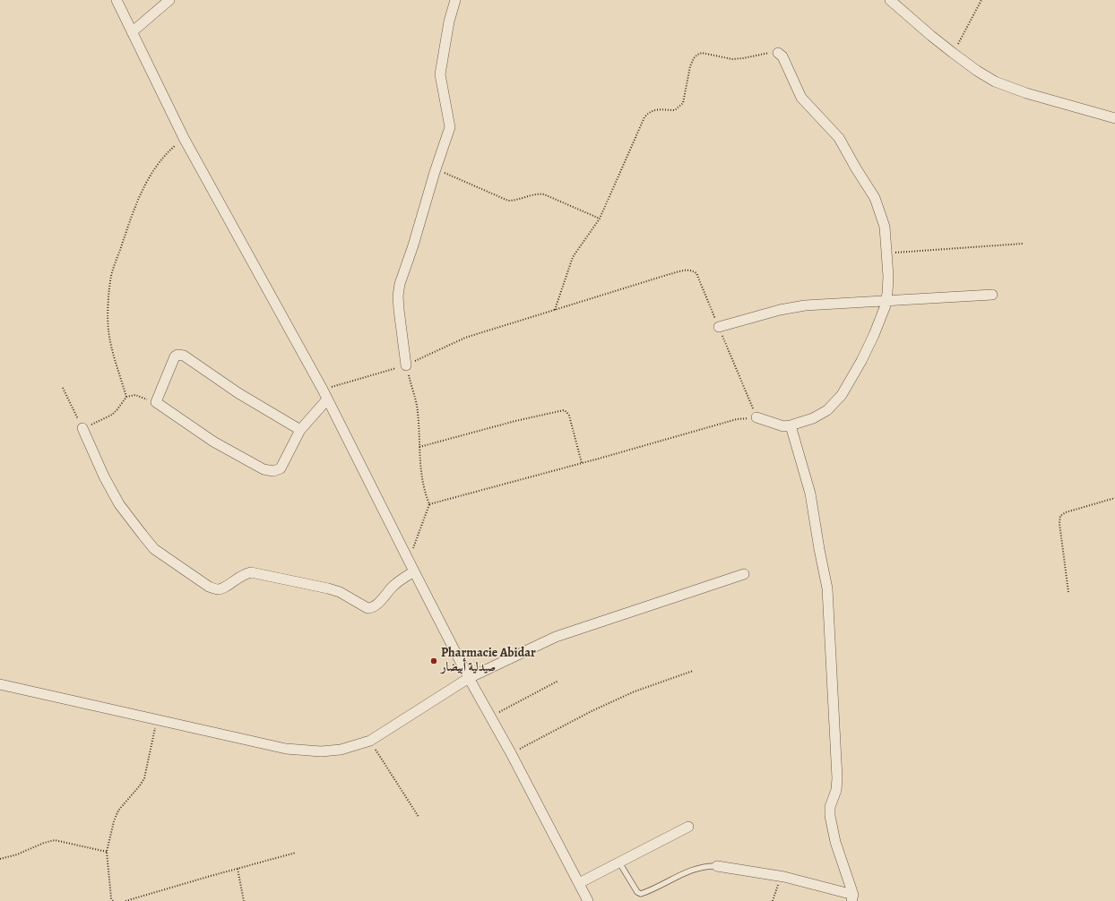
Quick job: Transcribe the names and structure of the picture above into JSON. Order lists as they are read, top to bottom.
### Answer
{
  "places": ["Pharmacie Abidar صيدلية أبيضار"]
}
